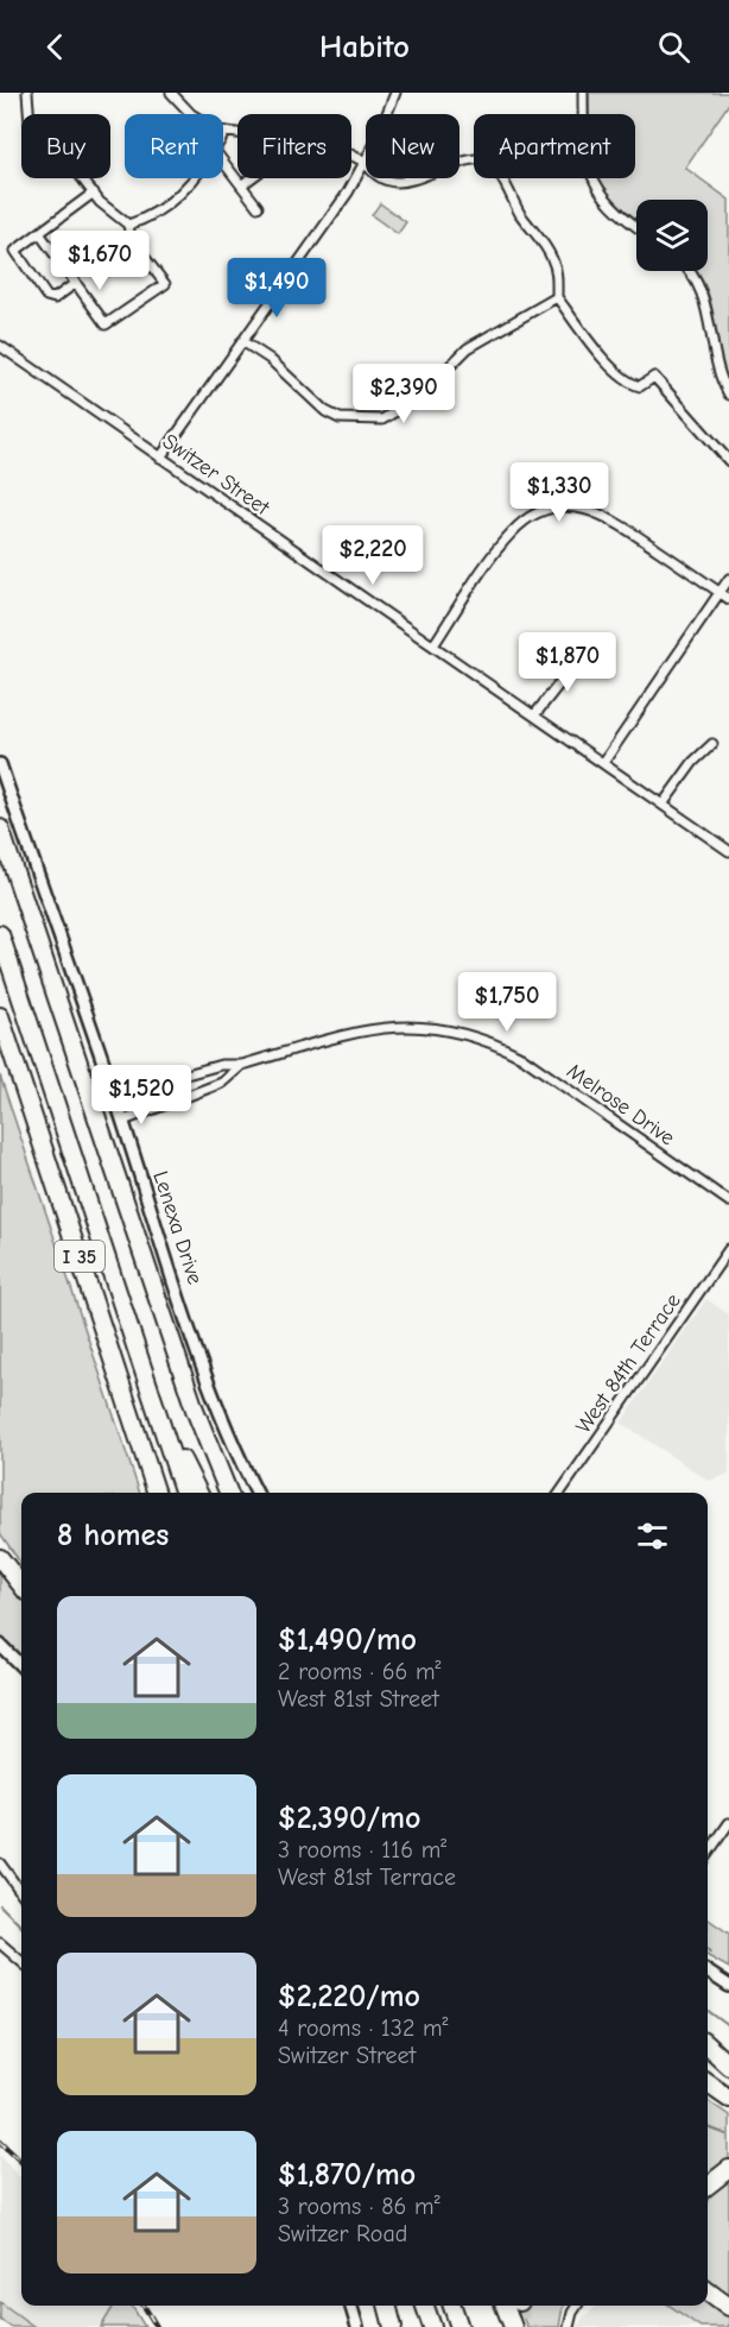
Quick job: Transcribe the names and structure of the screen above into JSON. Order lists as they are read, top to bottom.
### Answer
{
  "streets": {
    "highway": ["I 35"],
    "street": [
      "Switzer Street",
      "Melrose Drive",
      "Lenexa Drive",
      "West 84th Terrace"
    ]
  },
  "crossings": [
    ["Melrose Drive", "Lenexa Drive"]
  ],
  "page": {
    "header": "Habito",
    "chip": [
      "Buy",
      "Rent",
      "Filters",
      "New",
      "Apartment"
    ],
    "price": [
      "$1,670",
      "$1,490",
      "$2,390",
      "$1,330",
      "$2,220",
      "$1,870",
      "$1,750",
      "$1,520"
    ],
    "heading": "8 homes",
    "list": [
      {
        "name": "$1,490/mo",
        "note": "2 rooms · 66 m² · West 81st Street"
      },
      {
        "name": "$2,390/mo",
        "note": "3 rooms · 116 m² · West 81st Terrace"
      },
      {
        "name": "$2,220/mo",
        "note": "4 rooms · 132 m² · Switzer Street"
      },
      {
        "name": "$1,870/mo",
        "note": "3 rooms · 86 m² · Switzer Road"
      }
    ]
  }
}
